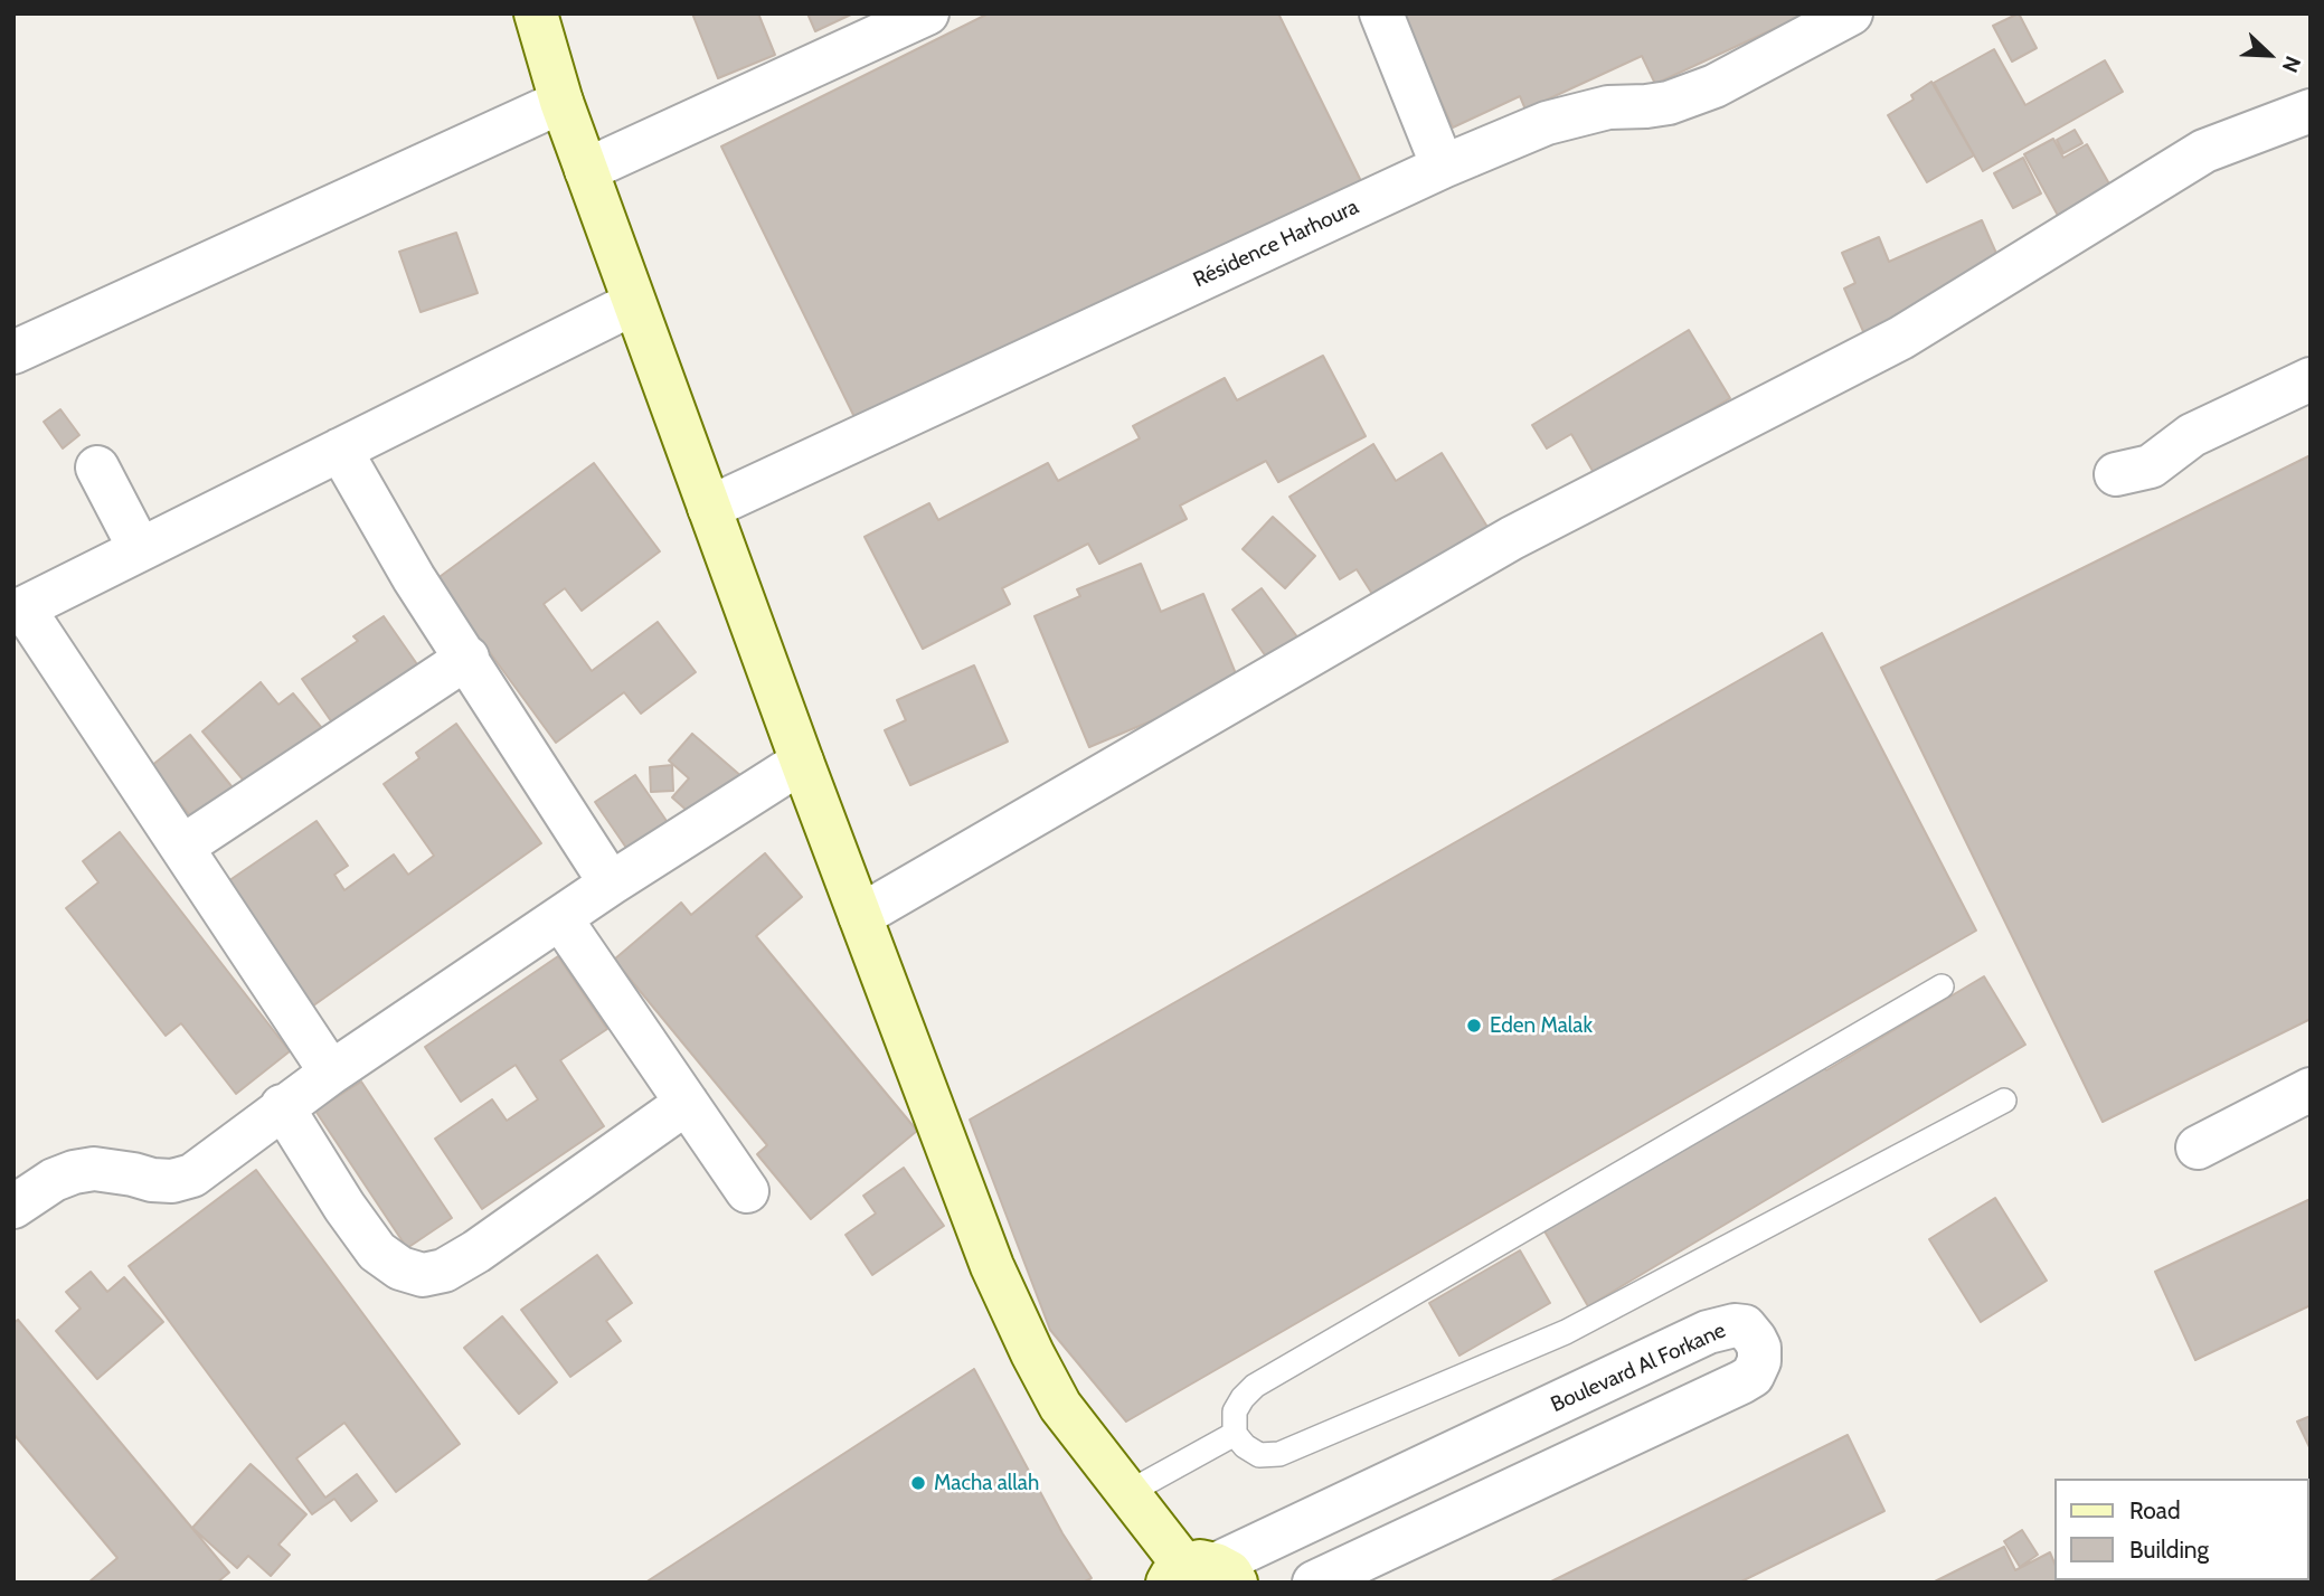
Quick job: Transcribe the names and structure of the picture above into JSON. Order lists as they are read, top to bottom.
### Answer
{
  "streets": {
    "street": ["Résidence Harhoura", "Boulevard Al Forkane"]
  },
  "places": ["Eden Malak", "Macha allah"],
  "legend": ["Road", "Building"],
  "north": "bottom right"
}
